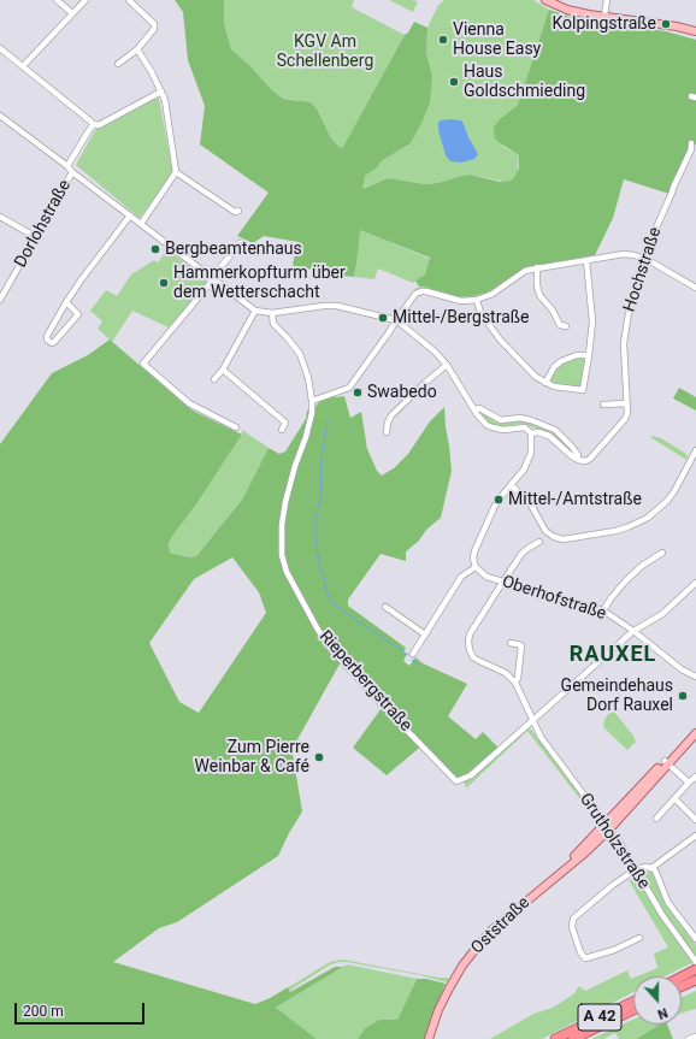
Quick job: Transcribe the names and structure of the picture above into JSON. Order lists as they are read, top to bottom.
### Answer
{
  "streets": {
    "highway": ["A 42"],
    "main road": ["Oststraße"],
    "street": [
      "Dorlohstraße",
      "Hochstraße",
      "Oberhofstraße",
      "Rieperbergstraße",
      "Grutholzstraße"
    ]
  },
  "crossings": [
    ["Rieperbergstraße", "Grutholzstraße"],
    ["Grutholzstraße", "Oststraße"]
  ],
  "districts": ["RAUXEL"],
  "parks": ["KGV Am Schellenberg"],
  "places": [
    "Kolpingstraße",
    "Vienna House Easy",
    "Haus Goldschmieding",
    "Bergbeamtenhaus",
    "Hammerkopfturm über dem Wetterschacht",
    "Mittel-/Bergstraße",
    "Swabedo",
    "Mittel-/Amtstraße",
    "Gemeindehaus Dorf Rauxel",
    "Zum Pierre Weinbar & Café"
  ],
  "scale_bar": "200 m",
  "north": "bottom"
}
